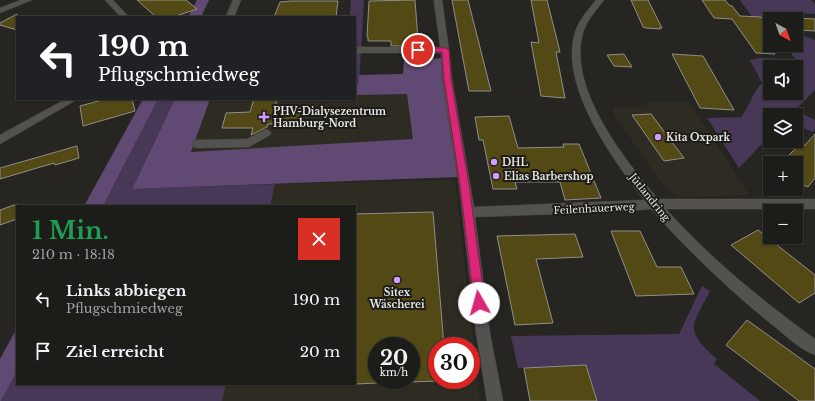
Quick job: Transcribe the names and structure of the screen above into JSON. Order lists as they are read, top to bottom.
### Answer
{
  "streets": {
    "street": ["Jütlandring", "Feilenhauerweg"]
  },
  "crossings": [
    ["Jütlandring", "Feilenhauerweg"]
  ],
  "places": {
    "health": ["PHV-Dialysezentrum Hamburg-Nord"],
    "other": [
      "Kita Oxpark",
      "DHL",
      "Elias Barbershop",
      "Sitex Wäscherei"
    ]
  },
  "north": "bottom right",
  "page": {
    "map_buttons": ["+", "−"],
    "turn": ["190 m", "Pflugschmiedweg"],
    "heading": ["1 Min.", "210 m · 18:18"],
    "list": [
      {
        "name": "Links abbiegen",
        "note": "Pflugschmiedweg",
        "value": "190 m"
      },
      {
        "name": "Ziel erreicht",
        "value": "20 m"
      }
    ],
    "speed": "20 km/h",
    "limit": "30"
  }
}
